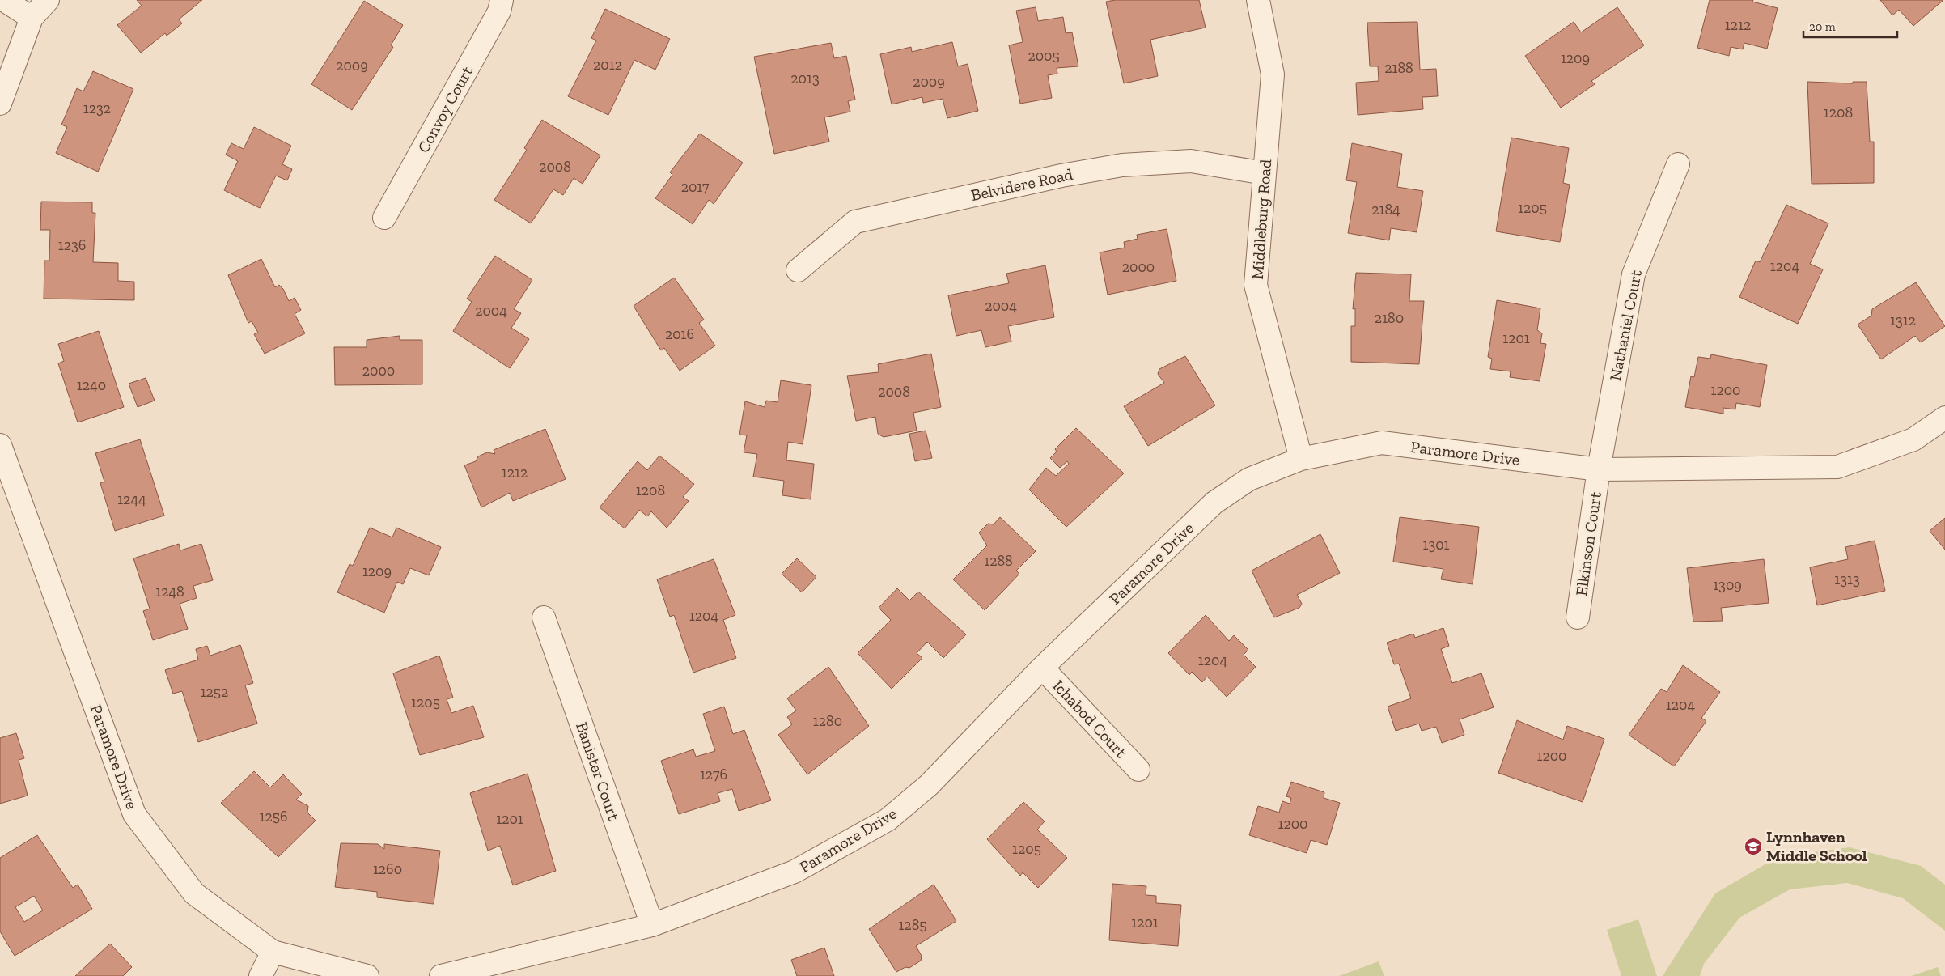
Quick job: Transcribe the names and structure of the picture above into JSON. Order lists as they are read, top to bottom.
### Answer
{
  "streets": {
    "street": [
      "Convoy Court",
      "Belvidere Road",
      "Middleburg Road",
      "Nathaniel Court",
      "Paramore Drive",
      "Elkinson Court",
      "Ichabod Court",
      "Banister Court"
    ]
  },
  "crossings": [
    ["Belvidere Road", "Middleburg Road"],
    ["Middleburg Road", "Paramore Drive"],
    ["Nathaniel Court", "Paramore Drive"],
    ["Nathaniel Court", "Elkinson Court"],
    ["Paramore Drive", "Elkinson Court"],
    ["Paramore Drive", "Ichabod Court"],
    ["Paramore Drive", "Banister Court"]
  ],
  "places": {
    "school or university": ["Lynnhaven Middle School"]
  },
  "house_numbers": [
    "1212",
    "2005",
    "1209",
    "2012",
    "2009",
    "2188",
    "2013",
    "2009",
    "1232",
    "1208",
    "2008",
    "2017",
    "1205",
    "2184",
    "1236",
    "1204",
    "2000",
    "2004",
    "2004",
    "2180",
    "1312",
    "2016",
    "1201",
    "2000",
    "1240",
    "1200",
    "2008",
    "1212",
    "1208",
    "1244",
    "1301",
    "1288",
    "1209",
    "1313",
    "1309",
    "1248",
    "1204",
    "1204",
    "1252",
    "1205",
    "1204",
    "1280",
    "1200",
    "1276",
    "1256",
    "1201",
    "1200",
    "1205",
    "1260",
    "1201",
    "1285"
  ],
  "scale_bar": "20 m"
}
